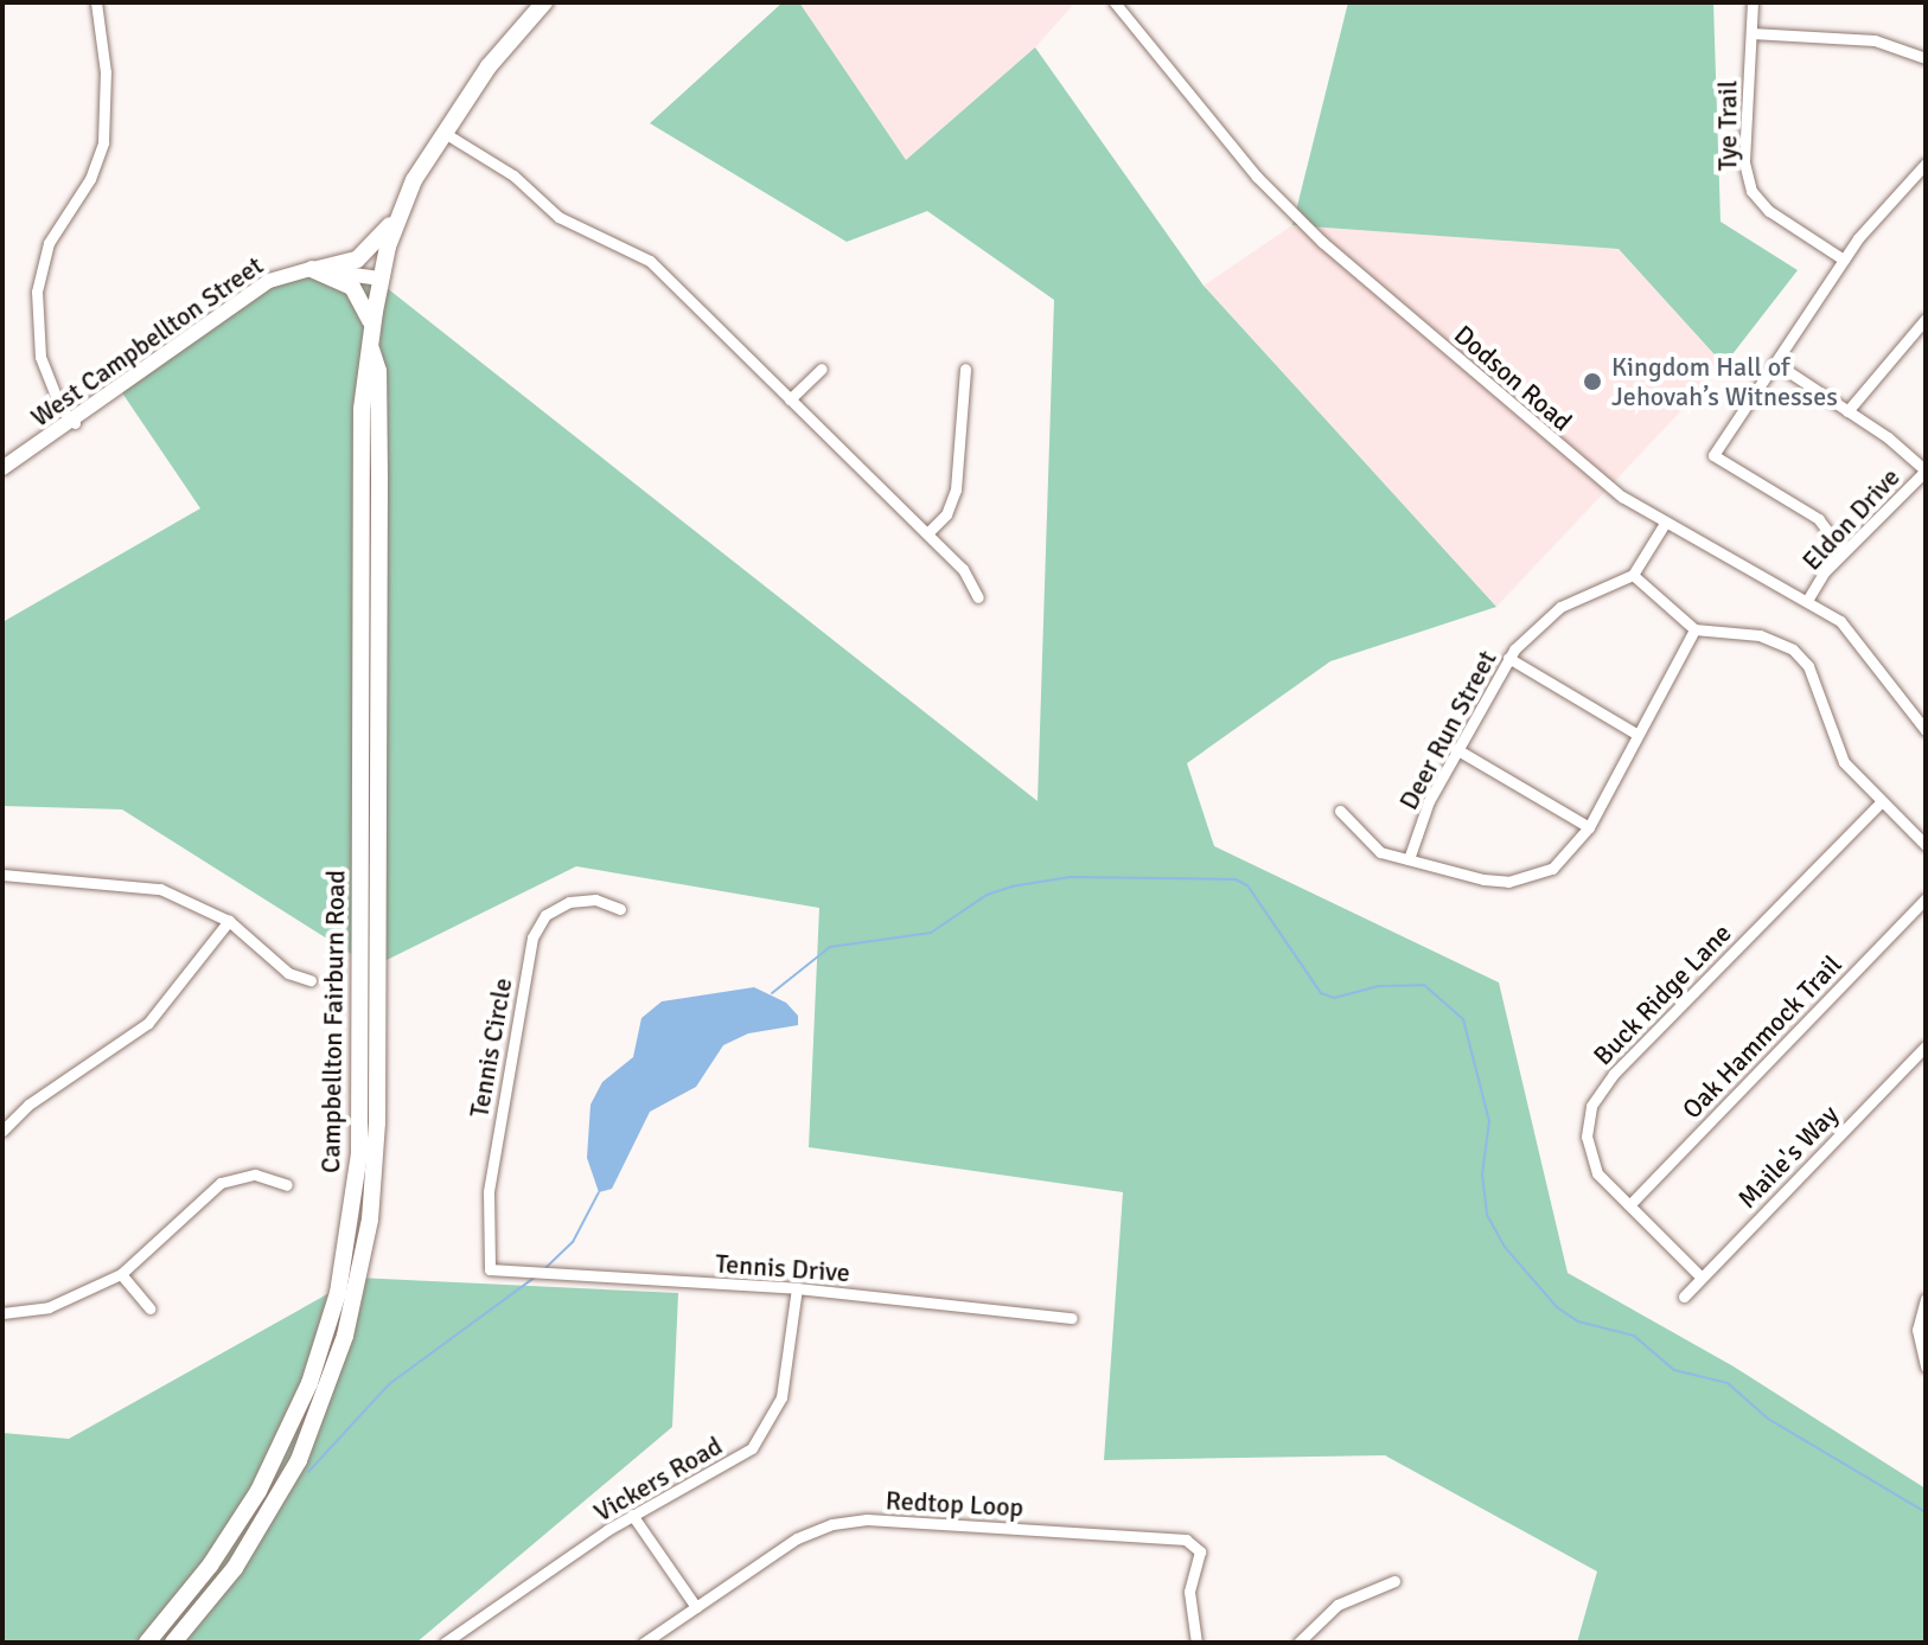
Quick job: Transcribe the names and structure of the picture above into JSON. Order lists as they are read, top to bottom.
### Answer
{
  "streets": {
    "main road": ["West Campbellton Street", "Campbellton Fairburn Road"],
    "street": [
      "Tye Trail",
      "Dodson Road",
      "Eldon Drive",
      "Deer Run Street",
      "Buck Ridge Lane",
      "Oak Hammock Trail",
      "Tennis Circle",
      "Maile's Way",
      "Tennis Drive",
      "Vickers Road",
      "Redtop Loop"
    ]
  },
  "crossings": [
    ["West Campbellton Street", "Campbellton Fairburn Road"],
    ["Dodson Road", "Eldon Drive"],
    ["Buck Ridge Lane", "Oak Hammock Trail"],
    ["Buck Ridge Lane", "Maile's Way"],
    ["Tennis Circle", "Tennis Drive"],
    ["Tennis Drive", "Vickers Road"]
  ],
  "places": ["Kingdom Hall of Jehovah’s Witnesses"]
}
